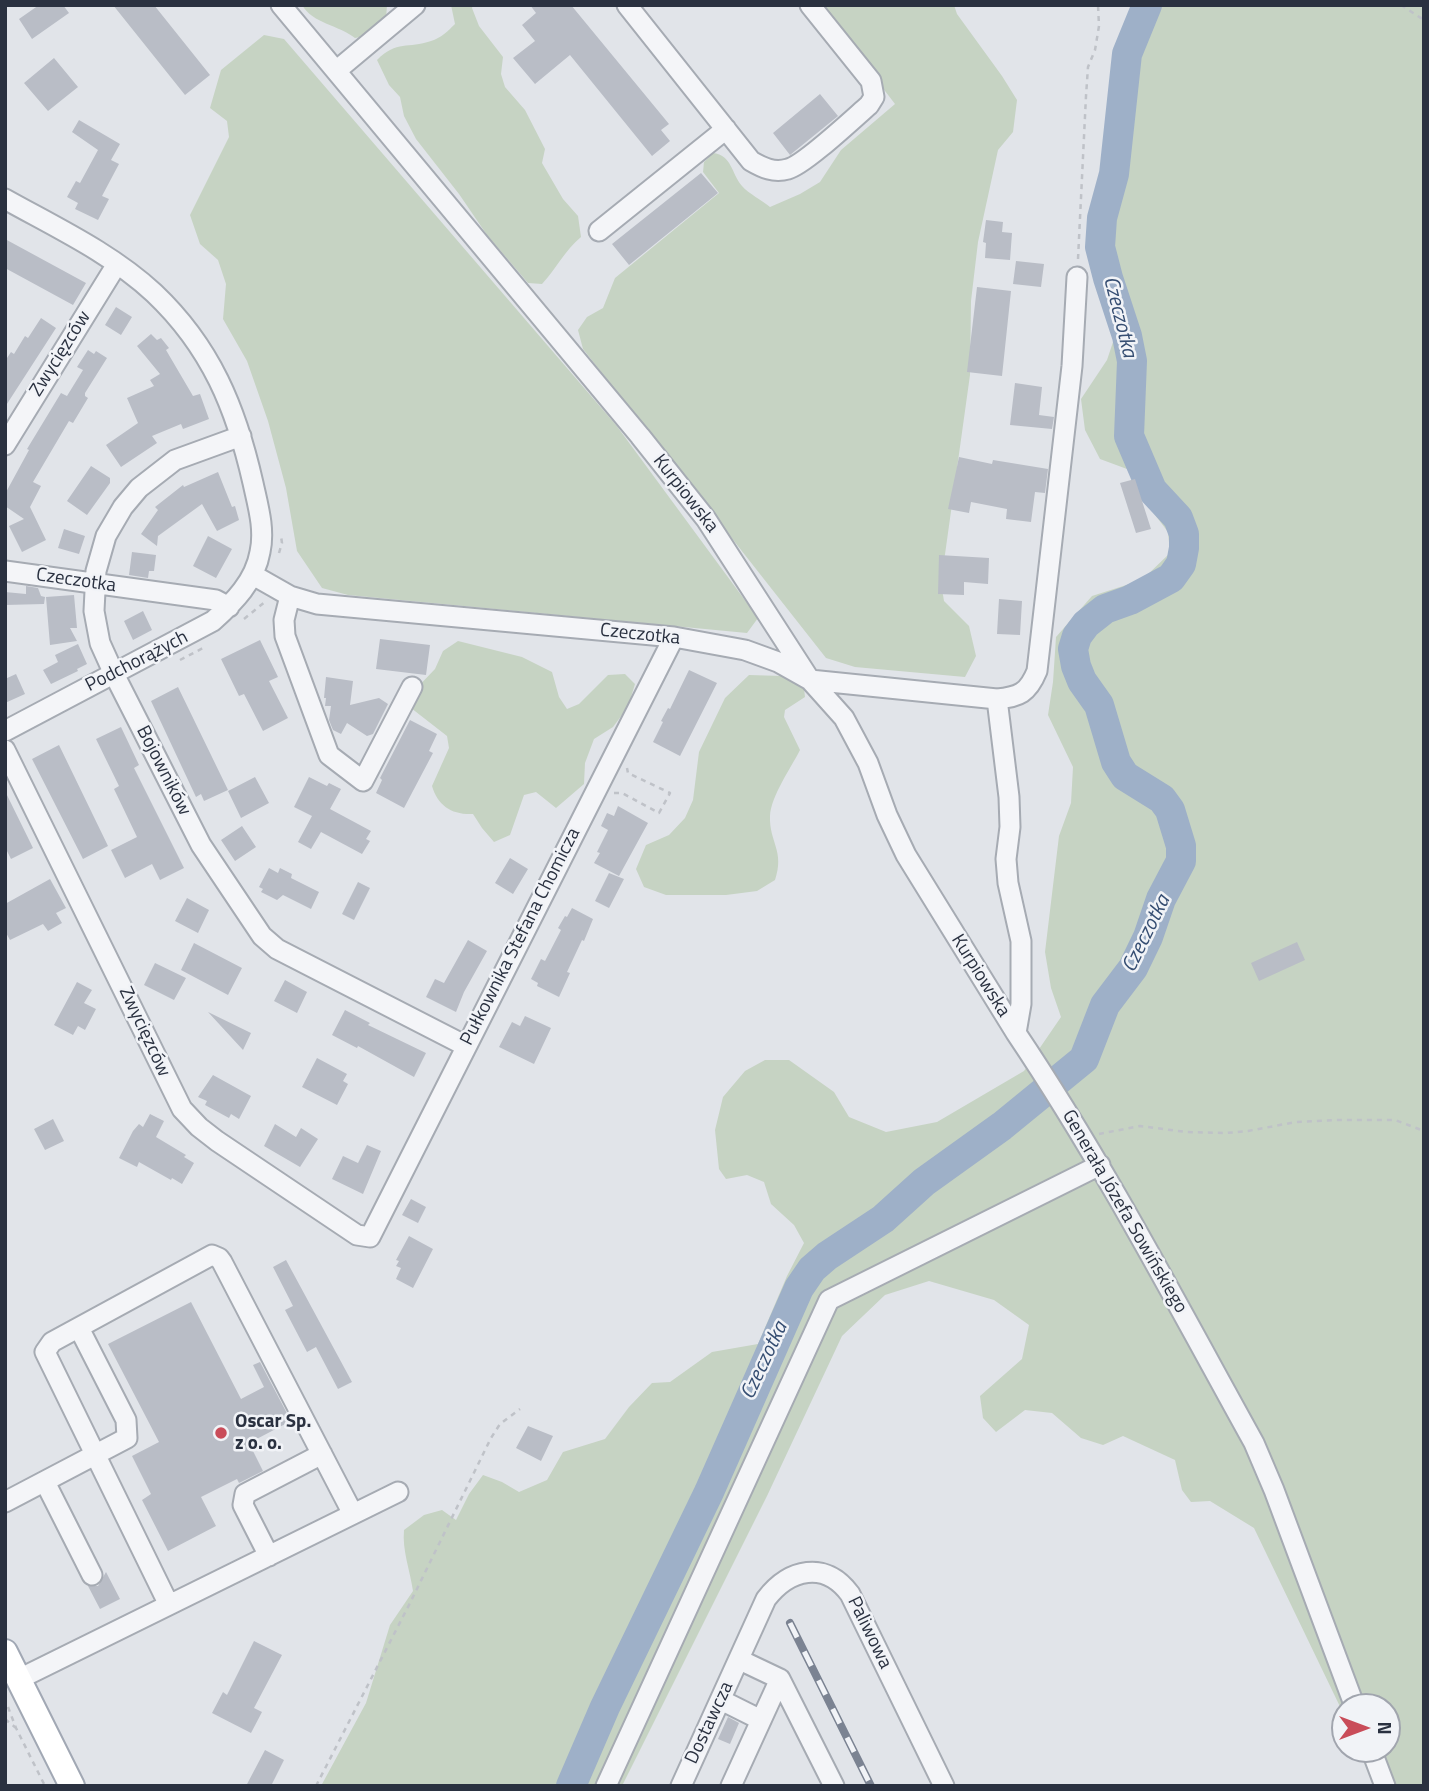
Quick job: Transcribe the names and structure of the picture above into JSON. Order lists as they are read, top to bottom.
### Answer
{
  "streets": {
    "street": [
      "Zwycięzców",
      "Kurpiowska",
      "Czeczotka",
      "Podchorążych",
      "Bojowników",
      "Pułkownika Stefana Chomicza",
      "Generała Józefa Sowińskiego",
      "Paliwowa",
      "Dostawcza"
    ]
  },
  "crossings": [
    ["Zwycięzców", "Pułkownika Stefana Chomicza"],
    ["Kurpiowska", "Czeczotka"],
    ["Kurpiowska", "Generała Józefa Sowińskiego"],
    ["Czeczotka", "Podchorążych"],
    ["Czeczotka", "Bojowników"],
    ["Czeczotka", "Pułkownika Stefana Chomicza"],
    ["Podchorążych", "Bojowników"],
    ["Bojowników", "Pułkownika Stefana Chomicza"],
    ["Paliwowa", "Dostawcza"]
  ],
  "water": ["Czeczotka"],
  "places": ["Oscar Sp. z o. o."],
  "north": "right"
}
